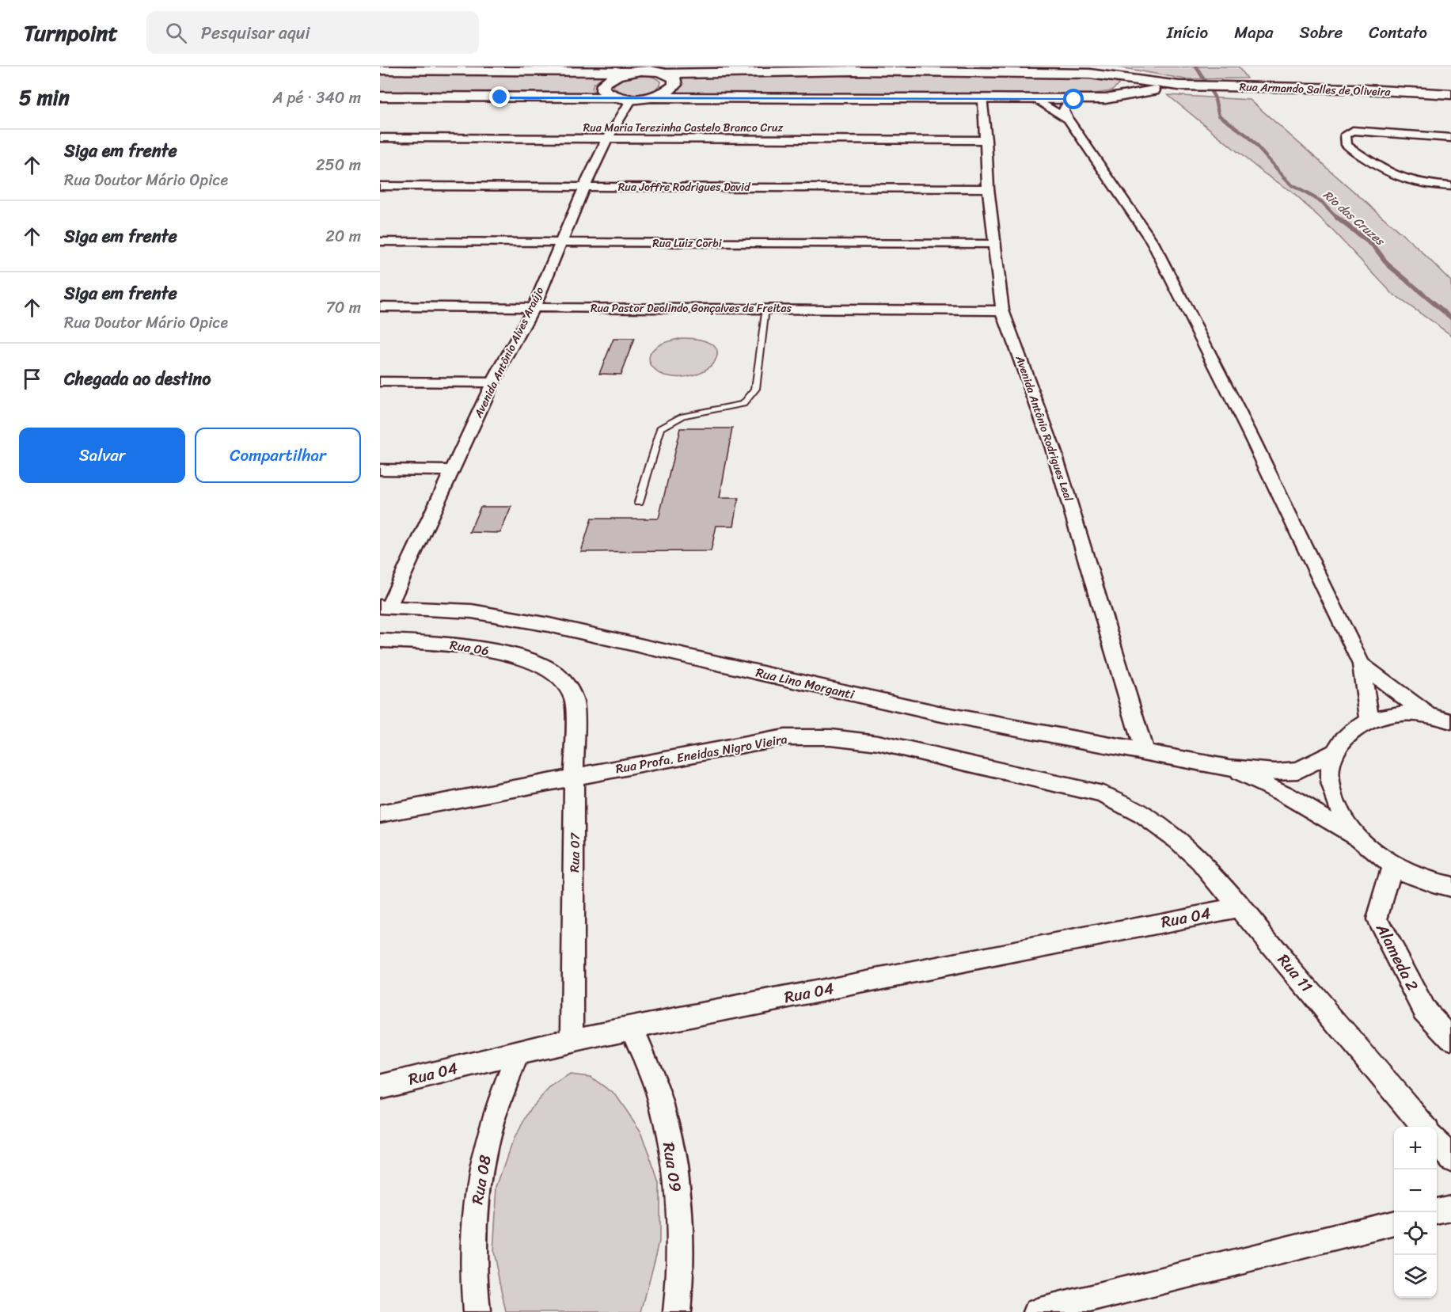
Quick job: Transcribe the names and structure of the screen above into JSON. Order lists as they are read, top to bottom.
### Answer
{
  "streets": {
    "street": [
      "Rua Armando Salles de Oliveira",
      "Rua Maria Terezinha Castelo Branco Cruz",
      "Rua Joffre Rodrigues David",
      "Rua Luiz Corbi",
      "Rua Pastor Deolindo Gonçalves de Freitas",
      "Avenida Antônio Alves Araújo",
      "Avenida Antônio Rodrigues Leal",
      "Rua 06",
      "Rua Lino Morganti",
      "Rua Profa. Eneidas Nigro Vieira",
      "Rua 07",
      "Rua 04",
      "Alameda 2",
      "Rua 11",
      "Rua 09",
      "Rua 08"
    ]
  },
  "crossings": [
    ["Rua Maria Terezinha Castelo Branco Cruz", "Avenida Antônio Alves Araújo"],
    ["Rua Maria Terezinha Castelo Branco Cruz", "Avenida Antônio Rodrigues Leal"],
    ["Rua Joffre Rodrigues David", "Avenida Antônio Alves Araújo"],
    ["Rua Joffre Rodrigues David", "Avenida Antônio Rodrigues Leal"],
    ["Rua Luiz Corbi", "Avenida Antônio Alves Araújo"],
    ["Rua Luiz Corbi", "Avenida Antônio Rodrigues Leal"],
    ["Rua Pastor Deolindo Gonçalves de Freitas", "Avenida Antônio Alves Araújo"],
    ["Rua Pastor Deolindo Gonçalves de Freitas", "Avenida Antônio Rodrigues Leal"],
    ["Avenida Antônio Alves Araújo", "Rua Lino Morganti"],
    ["Avenida Antônio Rodrigues Leal", "Rua Lino Morganti"],
    ["Rua 06", "Rua 07"],
    ["Rua Profa. Eneidas Nigro Vieira", "Rua 07"],
    ["Rua Profa. Eneidas Nigro Vieira", "Rua 11"],
    ["Rua 07", "Rua 04"],
    ["Rua 04", "Rua 11"],
    ["Rua 04", "Rua 09"],
    ["Rua 04", "Rua 08"]
  ],
  "water": ["Rio das Cruzes"],
  "page": {
    "header": "Turnpoint",
    "search": "Pesquisar aqui",
    "nav": [
      "Início",
      "Mapa",
      "Sobre",
      "Contato"
    ],
    "heading": ["5 min", "A pé · 340 m"],
    "list": [
      ["Siga em frente", "Rua Doutor Mário Opice", "250 m"],
      ["Siga em frente", "20 m"],
      ["Siga em frente", "Rua Doutor Mário Opice", "70 m"],
      "Chegada ao destino"
    ],
    "buttons": ["Salvar", "Compartilhar"],
    "map_buttons": ["+", "−"]
  }
}
